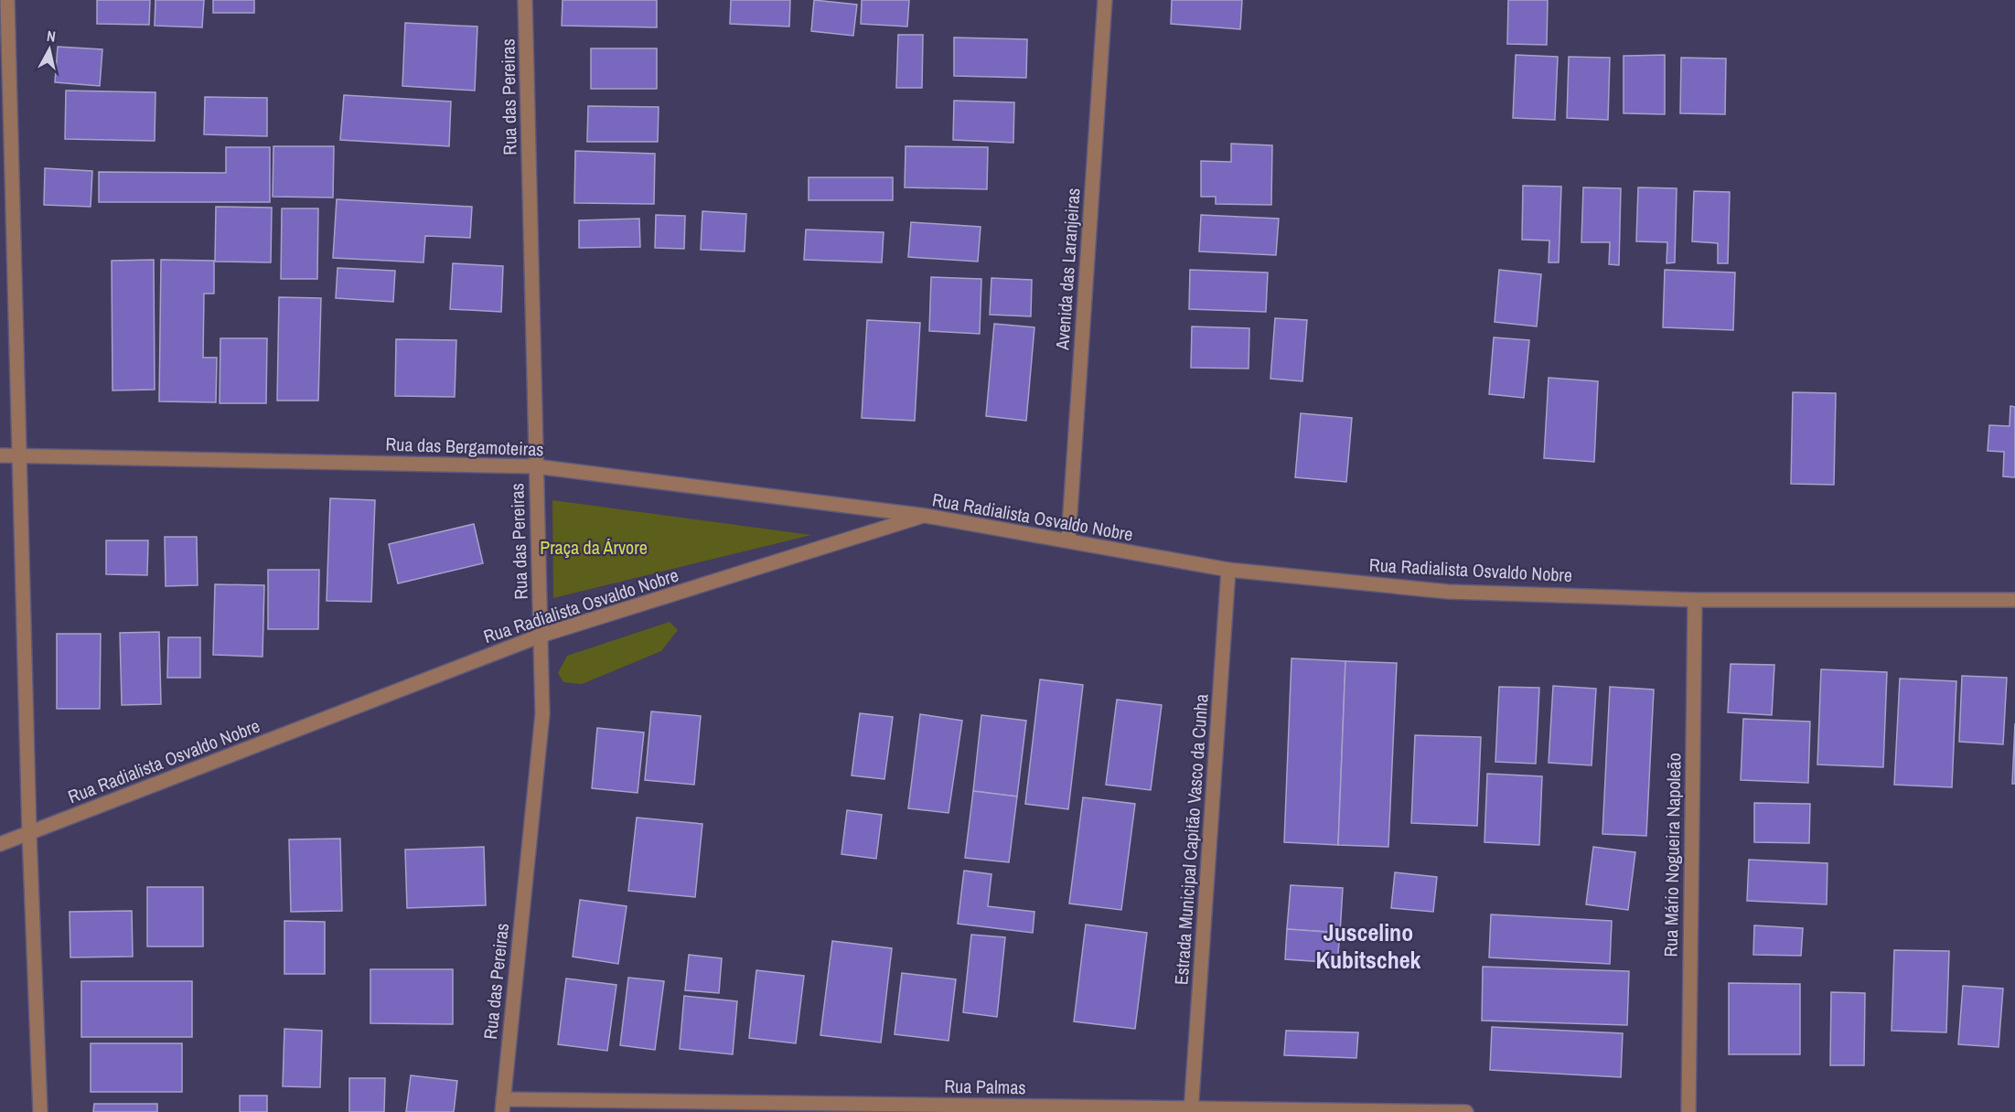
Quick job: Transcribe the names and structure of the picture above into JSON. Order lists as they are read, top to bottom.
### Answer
{
  "streets": {
    "street": [
      "Rua das Pereiras",
      "Avenida das Laranjeiras",
      "Rua das Bergamoteiras",
      "Rua Radialista Osvaldo Nobre",
      "Estrada Municipal Capitão Vasco da Cunha",
      "Rua Mário Nogueira Napoleão",
      "Rua Palmas"
    ]
  },
  "crossings": [
    ["Rua das Pereiras", "Rua das Bergamoteiras"],
    ["Rua das Pereiras", "Rua Radialista Osvaldo Nobre"],
    ["Rua das Pereiras", "Rua Palmas"],
    ["Avenida das Laranjeiras", "Rua Radialista Osvaldo Nobre"],
    ["Rua das Bergamoteiras", "Rua Radialista Osvaldo Nobre"],
    ["Rua Radialista Osvaldo Nobre", "Estrada Municipal Capitão Vasco da Cunha"],
    ["Rua Radialista Osvaldo Nobre", "Rua Mário Nogueira Napoleão"],
    ["Estrada Municipal Capitão Vasco da Cunha", "Rua Palmas"]
  ],
  "districts": ["Juscelino Kubitschek"],
  "parks": ["Praça da Árvore"],
  "north": "top"
}
